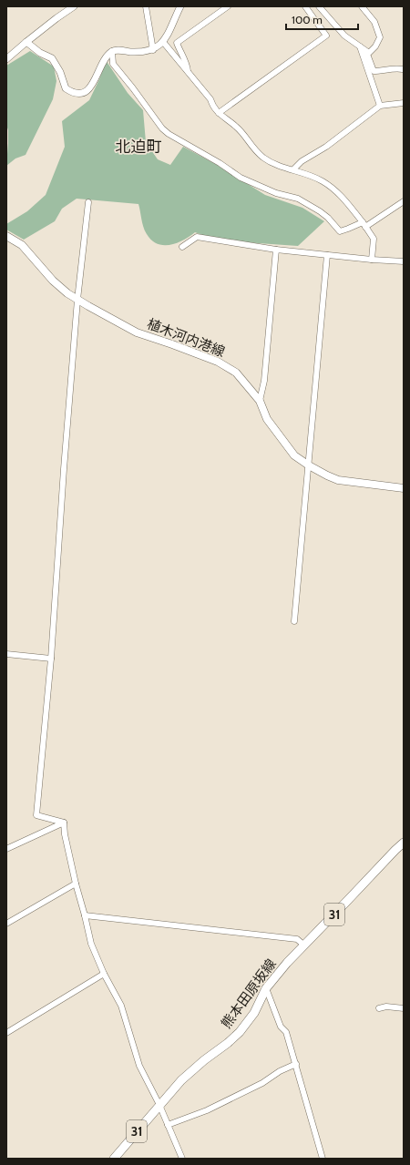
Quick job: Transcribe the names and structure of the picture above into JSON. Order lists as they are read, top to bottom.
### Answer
{
  "streets": {
    "main road": ["植木河内港線", "31", "熊本田原坂線"]
  },
  "districts": ["北迫町"],
  "scale_bar": "100 m"
}
